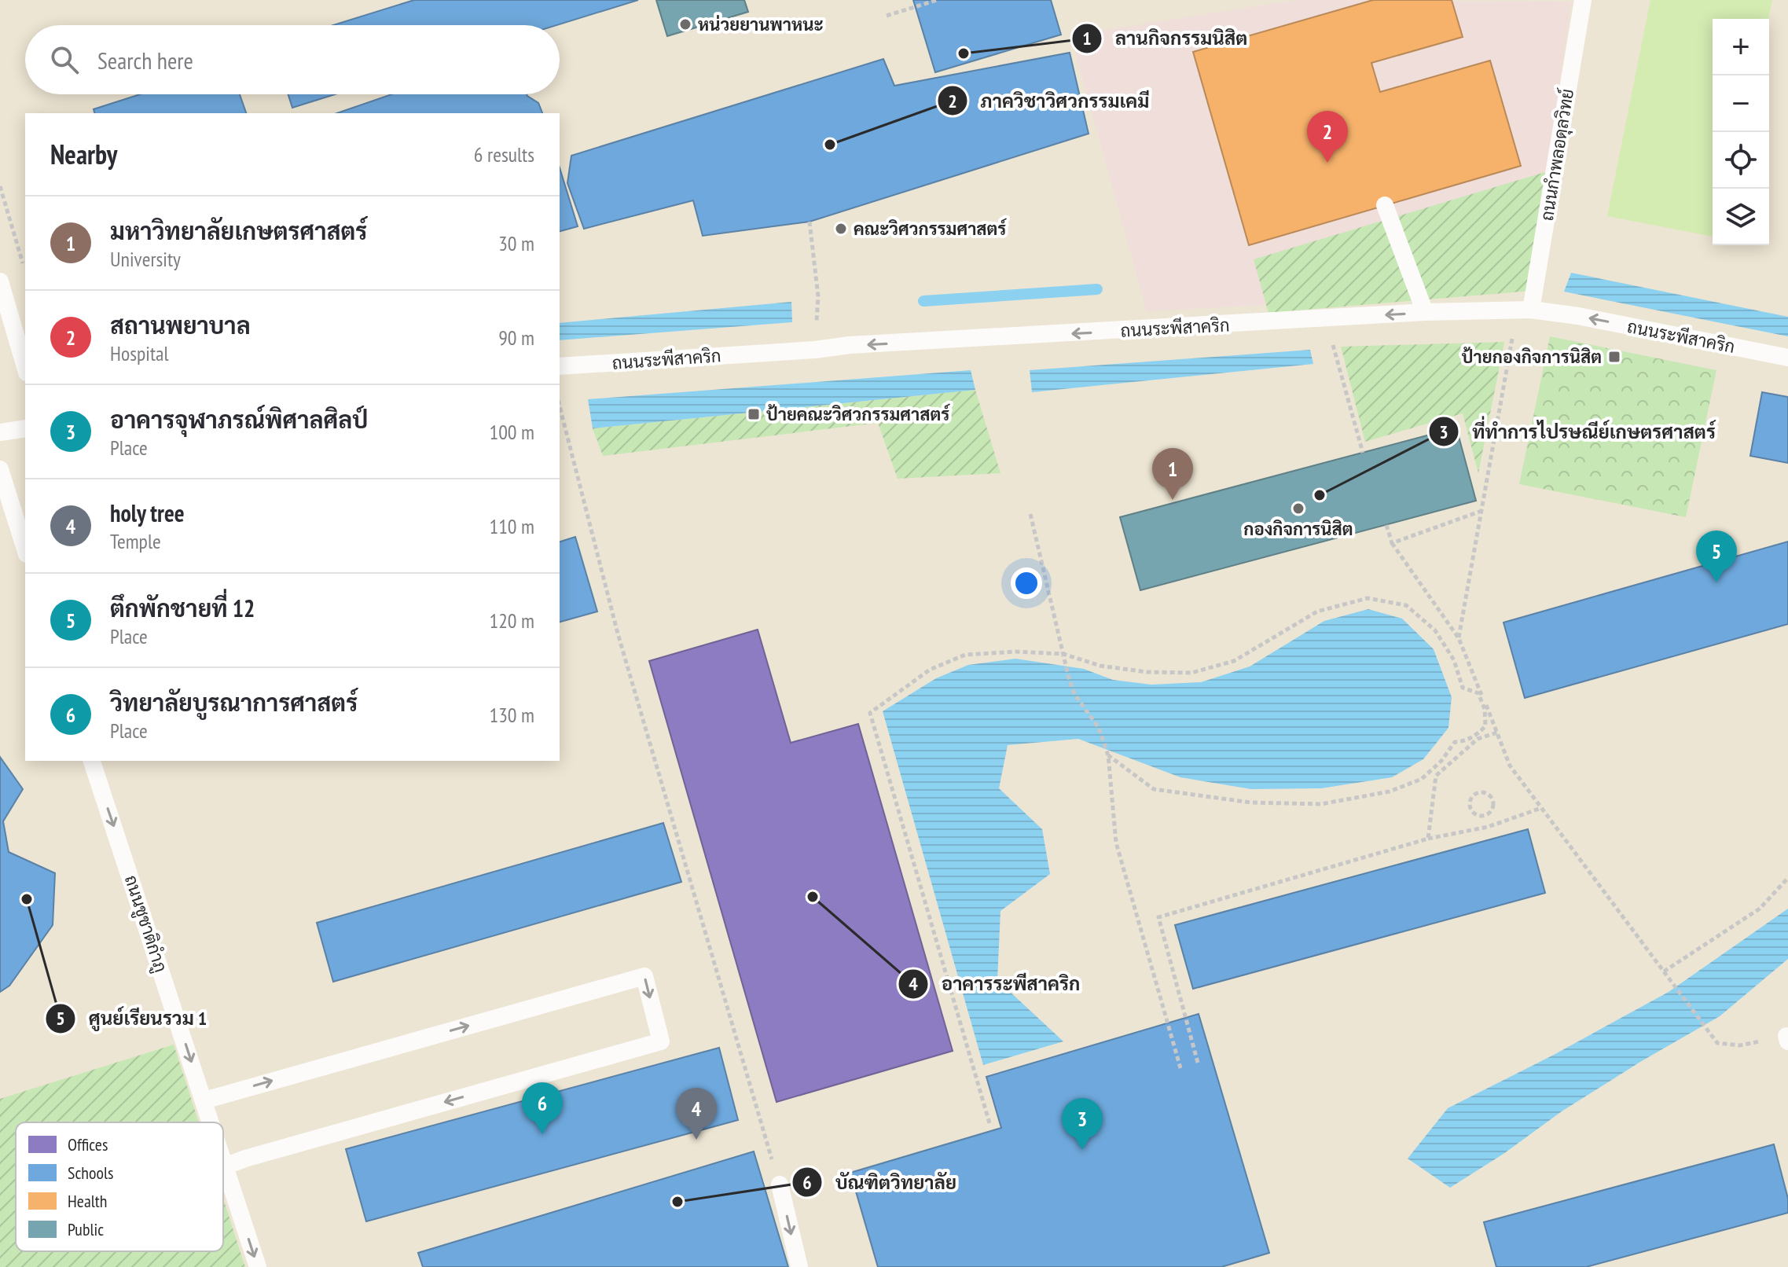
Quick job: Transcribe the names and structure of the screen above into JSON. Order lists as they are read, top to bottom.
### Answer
{
  "streets": {
    "lane": ["ถนนกำพลอดุลวิทย์", "ถนนระพีสาคริก", "ถนนชูชาติกำภู"]
  },
  "crossings": [
    ["ถนนกำพลอดุลวิทย์", "ถนนระพีสาคริก"]
  ],
  "one_way": ["ถนนระพีสาคริก", "ถนนชูชาติกำภู"],
  "places": {
    "other": [
      "หน่วยยานพาหนะ",
      "ลานกิจกรรมนิสิต",
      "ภาควิชาวิศวกรรมเคมี",
      "คณะวิศวกรรมศาสตร์",
      "ที่ทำการไปรษณีย์เกษตรศาสตร์",
      "กองกิจการนิสิต",
      "อาคารระพีสาคริก",
      "ศูนย์เรียนรวม 1",
      "บัณฑิตวิทยาลัย"
    ],
    "transit": ["ป้ายกองกิจการนิสิต", "ป้ายคณะวิศวกรรมศาสตร์"]
  },
  "legend": [
    "Offices",
    "Schools",
    "Health",
    "Public"
  ],
  "page": {
    "map_buttons": ["+", "−"],
    "search": "Search here",
    "pins": [
      "2",
      "1",
      "5",
      "6",
      "4",
      "3"
    ],
    "heading": ["Nearby", "6 results"],
    "list": [
      {
        "mark": "1",
        "name": "มหาวิทยาลัยเกษตรศาสตร์",
        "note": "University",
        "value": "30 m"
      },
      {
        "mark": "2",
        "name": "สถานพยาบาล",
        "note": "Hospital",
        "value": "90 m"
      },
      {
        "mark": "3",
        "name": "อาคารจุฬาภรณ์พิศาลศิลป์",
        "note": "Place",
        "value": "100 m"
      },
      {
        "mark": "4",
        "name": "holy tree",
        "note": "Temple",
        "value": "110 m"
      },
      {
        "mark": "5",
        "name": "ตึกพักชายที่ 12",
        "note": "Place",
        "value": "120 m"
      },
      {
        "mark": "6",
        "name": "วิทยาลัยบูรณาการศาสตร์",
        "note": "Place",
        "value": "130 m"
      }
    ]
  }
}
